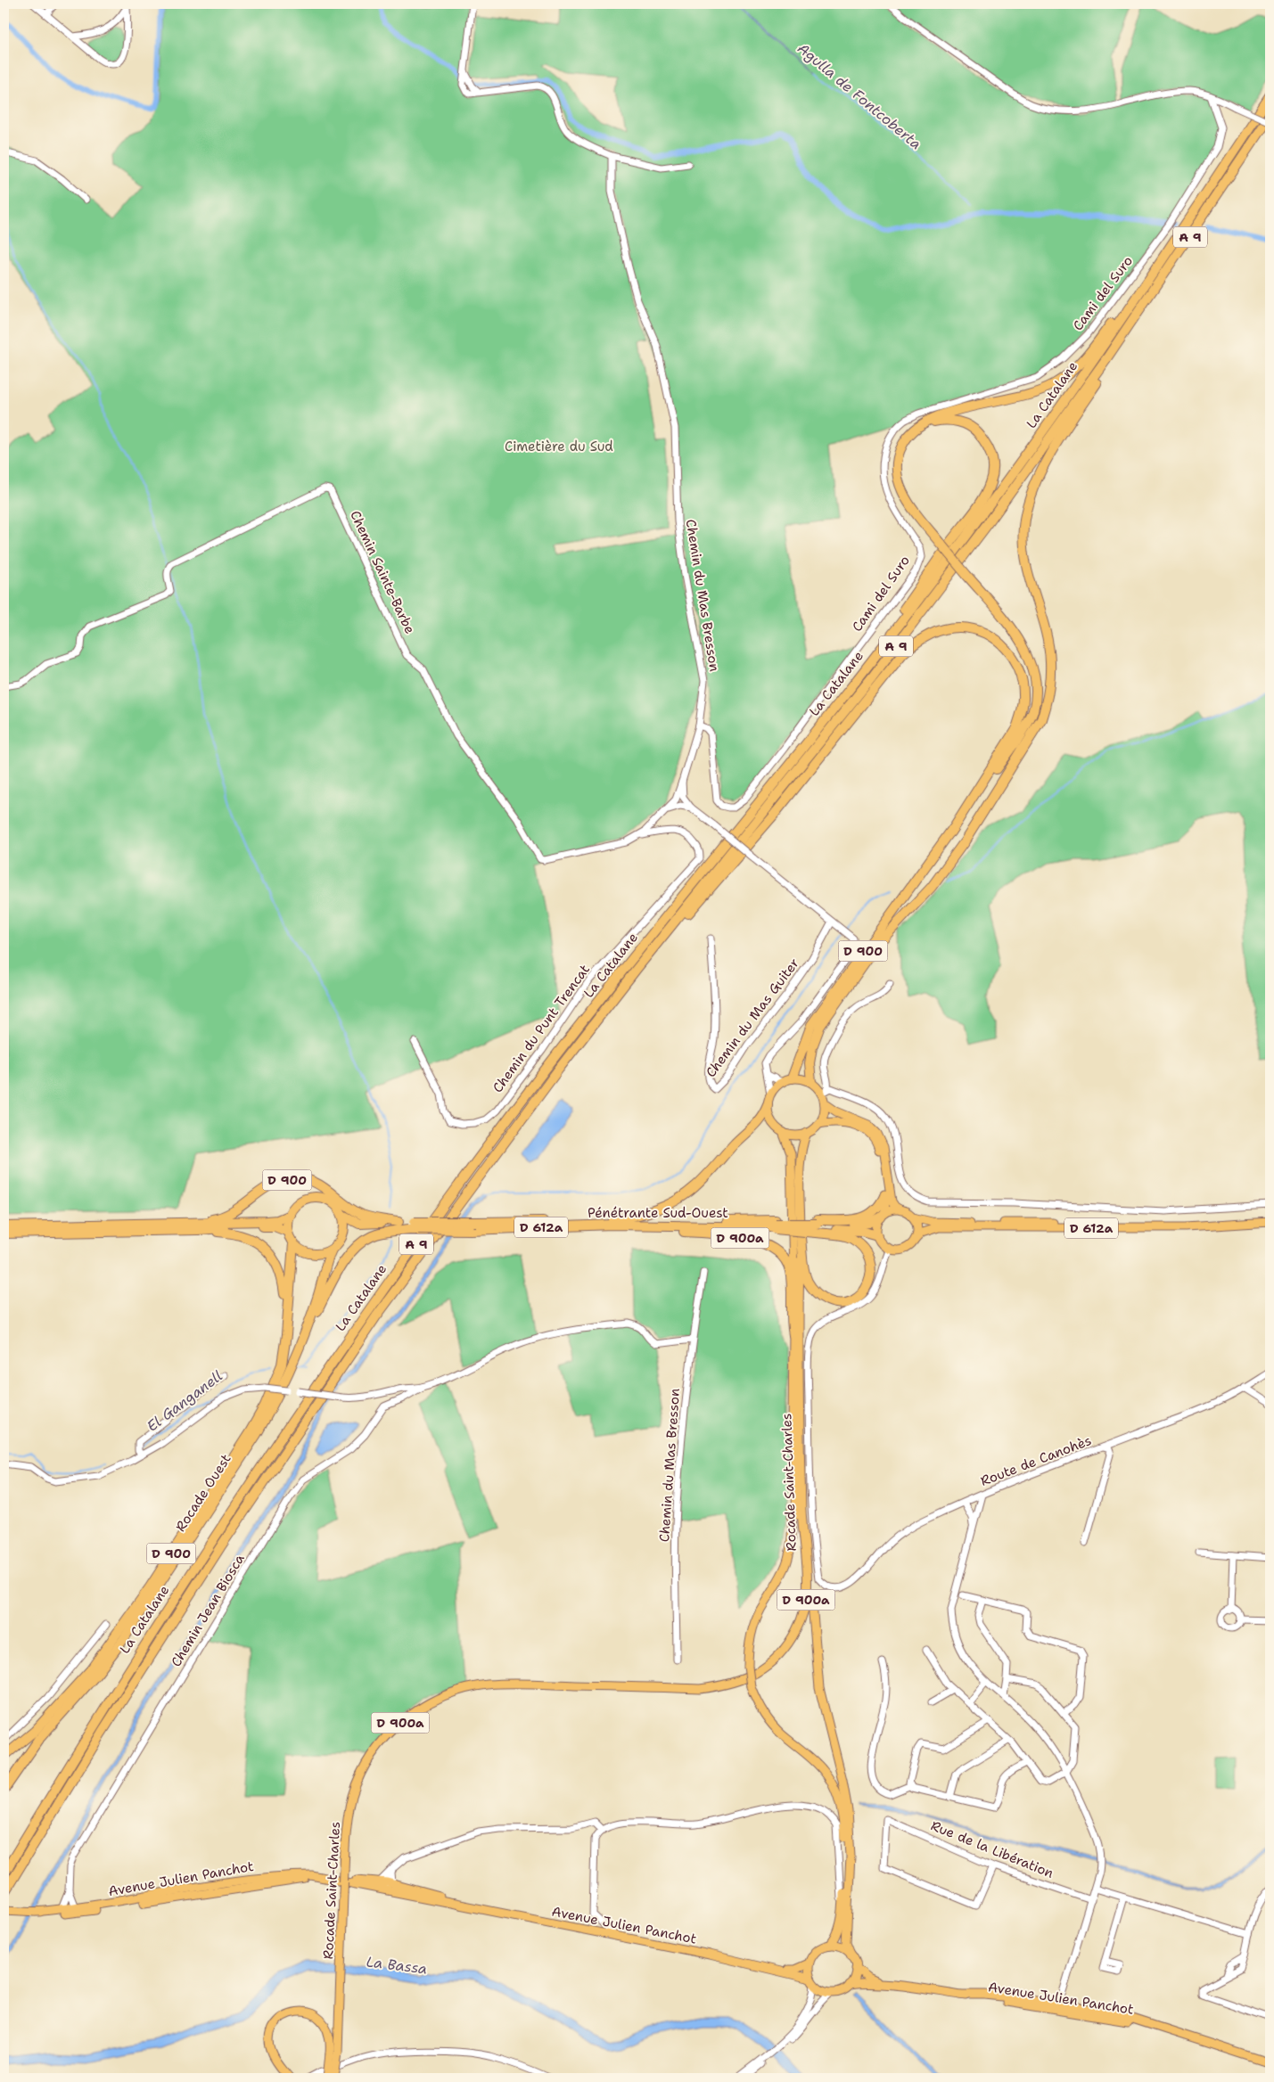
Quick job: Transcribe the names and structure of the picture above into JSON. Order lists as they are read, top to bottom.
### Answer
{
  "streets": {
    "highway": [
      "A 9",
      "La Catalane",
      "D 900",
      "Pénétrante Sud-Ouest",
      "D 612a",
      "D 900a",
      "Rocade Ouest"
    ],
    "main road": ["Rocade Saint-Charles", "Avenue Julien Panchot"],
    "street": [
      "Cami del Suro",
      "Chemin Sainte-Barbe",
      "Chemin du Mas Bresson",
      "Chemin du Mas Guiter",
      "Chemin du Punt Trencat",
      "Route de Canohès",
      "Chemin Jean Biosca",
      "Rue de la Libération"
    ]
  },
  "crossings": [
    ["Cami del Suro", "Chemin du Mas Bresson"],
    ["Chemin Sainte-Barbe", "Chemin du Mas Bresson"],
    ["Chemin Sainte-Barbe", "Chemin du Punt Trencat"],
    ["D 900", "Rocade Saint-Charles"],
    ["Pénétrante Sud-Ouest", "D 612a"],
    ["Pénétrante Sud-Ouest", "D 900a"],
    ["Pénétrante Sud-Ouest", "Rocade Ouest"],
    ["D 612a", "Route de Canohès"],
    ["D 900a", "Rocade Saint-Charles"],
    ["Chemin Jean Biosca", "Avenue Julien Panchot"]
  ],
  "water": ["Agulla de Fontcoberta", "El Ganganell", "La Bassa"],
  "parks": ["Cimetière du Sud"]
}
